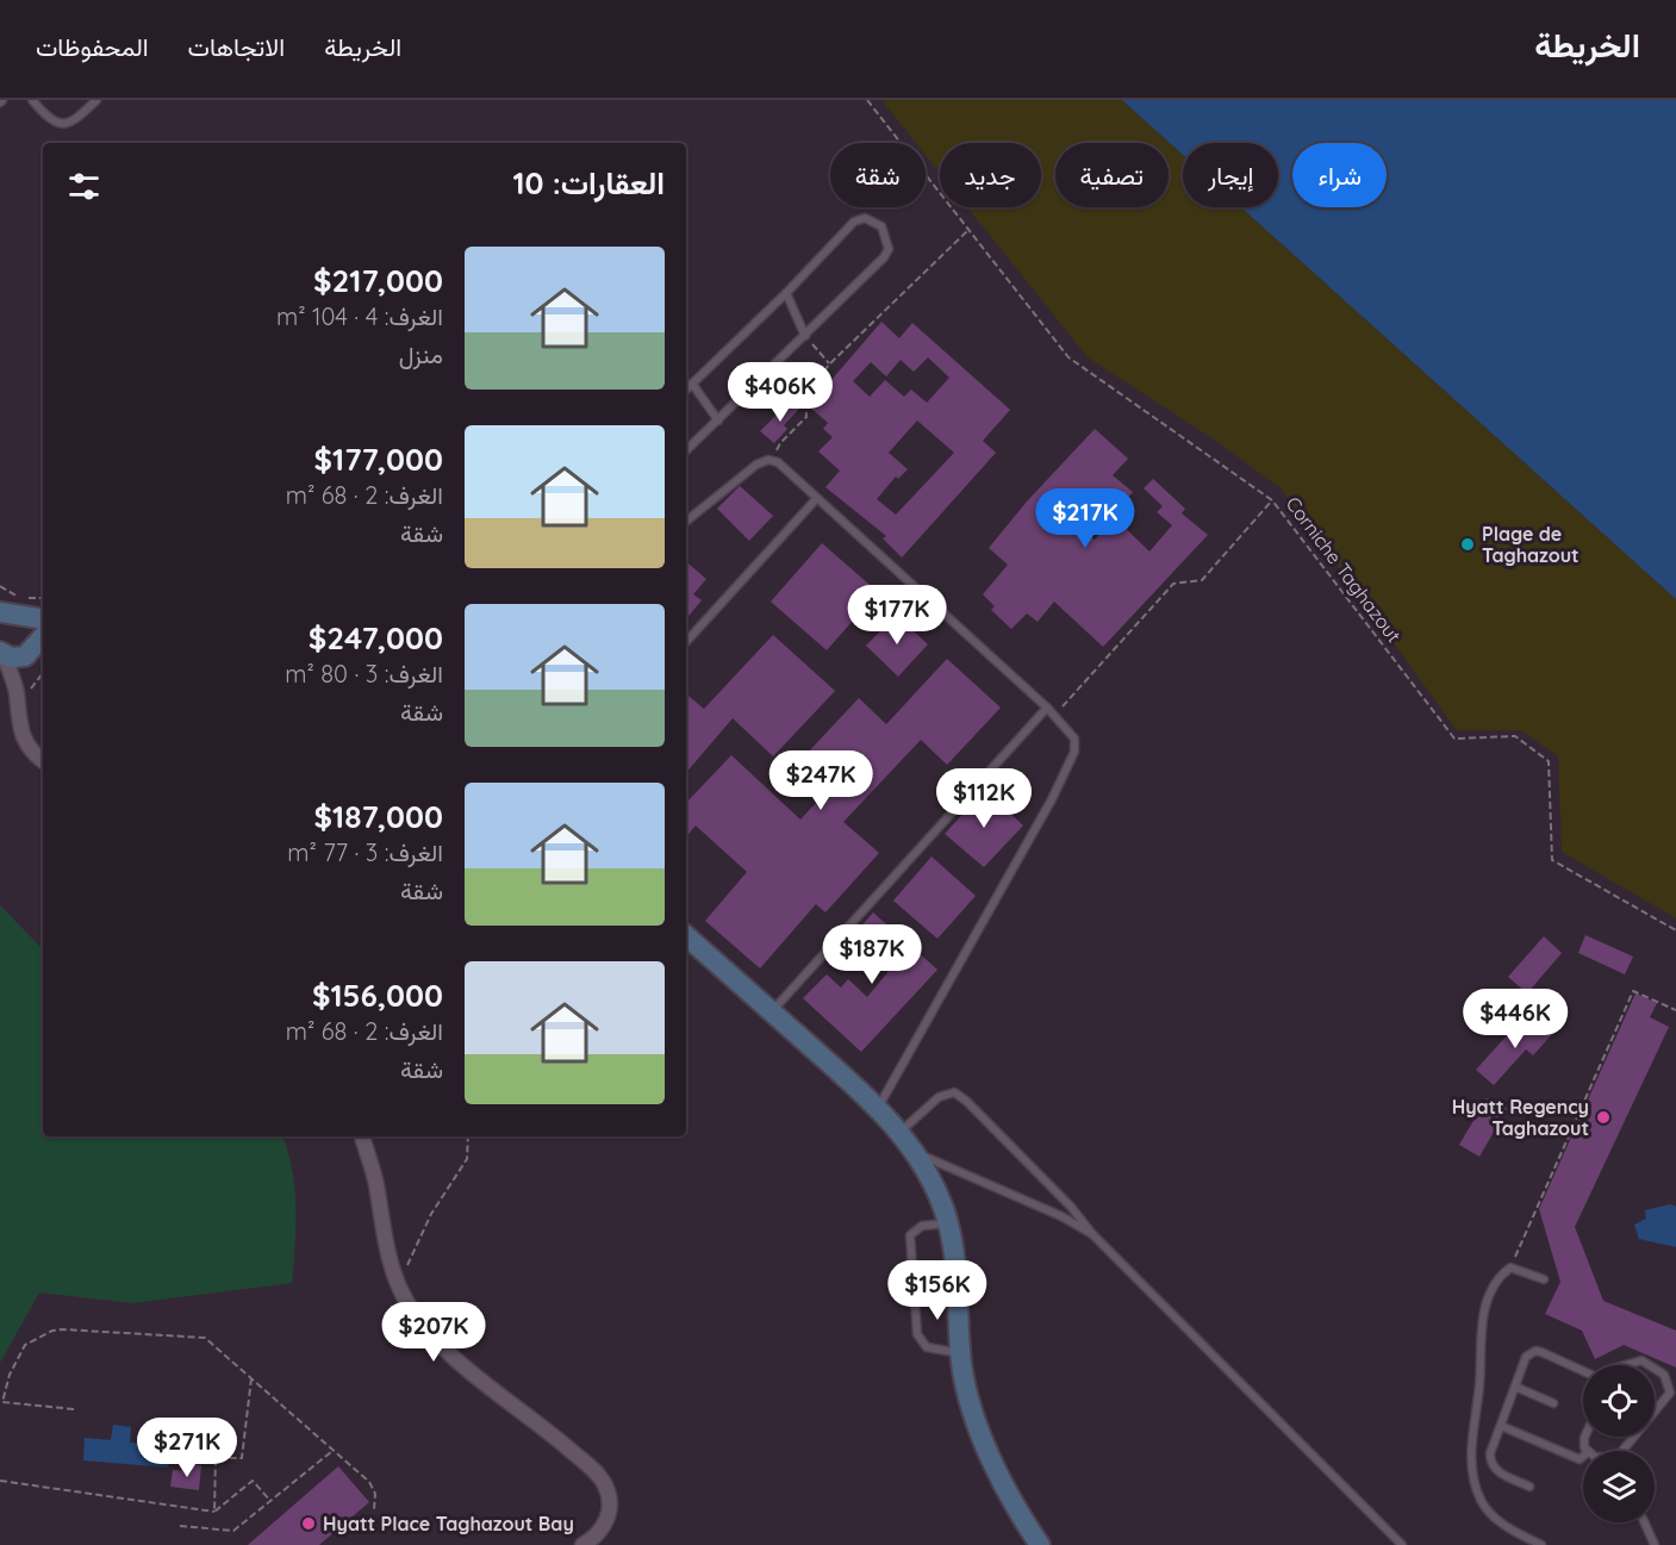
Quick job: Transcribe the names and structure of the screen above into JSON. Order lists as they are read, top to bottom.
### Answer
{
  "streets": {
    "path": ["Corniche Taghazout"]
  },
  "places": ["Plage de Taghazout", "Hyatt Regency Taghazout", "Hyatt Place Taghazout Bay"],
  "page": {
    "header": "الخريطة",
    "nav": ["الخريطة", "الاتجاهات", "المحفوظات"],
    "chip": [
      "شراء",
      "إيجار",
      "تصفية",
      "جديد",
      "شقة"
    ],
    "heading": "العقارات: 10",
    "list": [
      {
        "name": "$217,000",
        "note": "الغرف: 4 · 104 m² · منزل"
      },
      {
        "name": "$177,000",
        "note": "الغرف: 2 · 68 m² · شقة"
      },
      {
        "name": "$247,000",
        "note": "الغرف: 3 · 80 m² · شقة"
      },
      {
        "name": "$187,000",
        "note": "الغرف: 3 · 77 m² · شقة"
      },
      {
        "name": "$156,000",
        "note": "الغرف: 2 · 68 m² · شقة"
      }
    ],
    "price": [
      "$406K",
      "$217K",
      "$177K",
      "$247K",
      "$112K",
      "$187K",
      "$446K",
      "$156K",
      "$207K",
      "$271K"
    ]
  }
}
